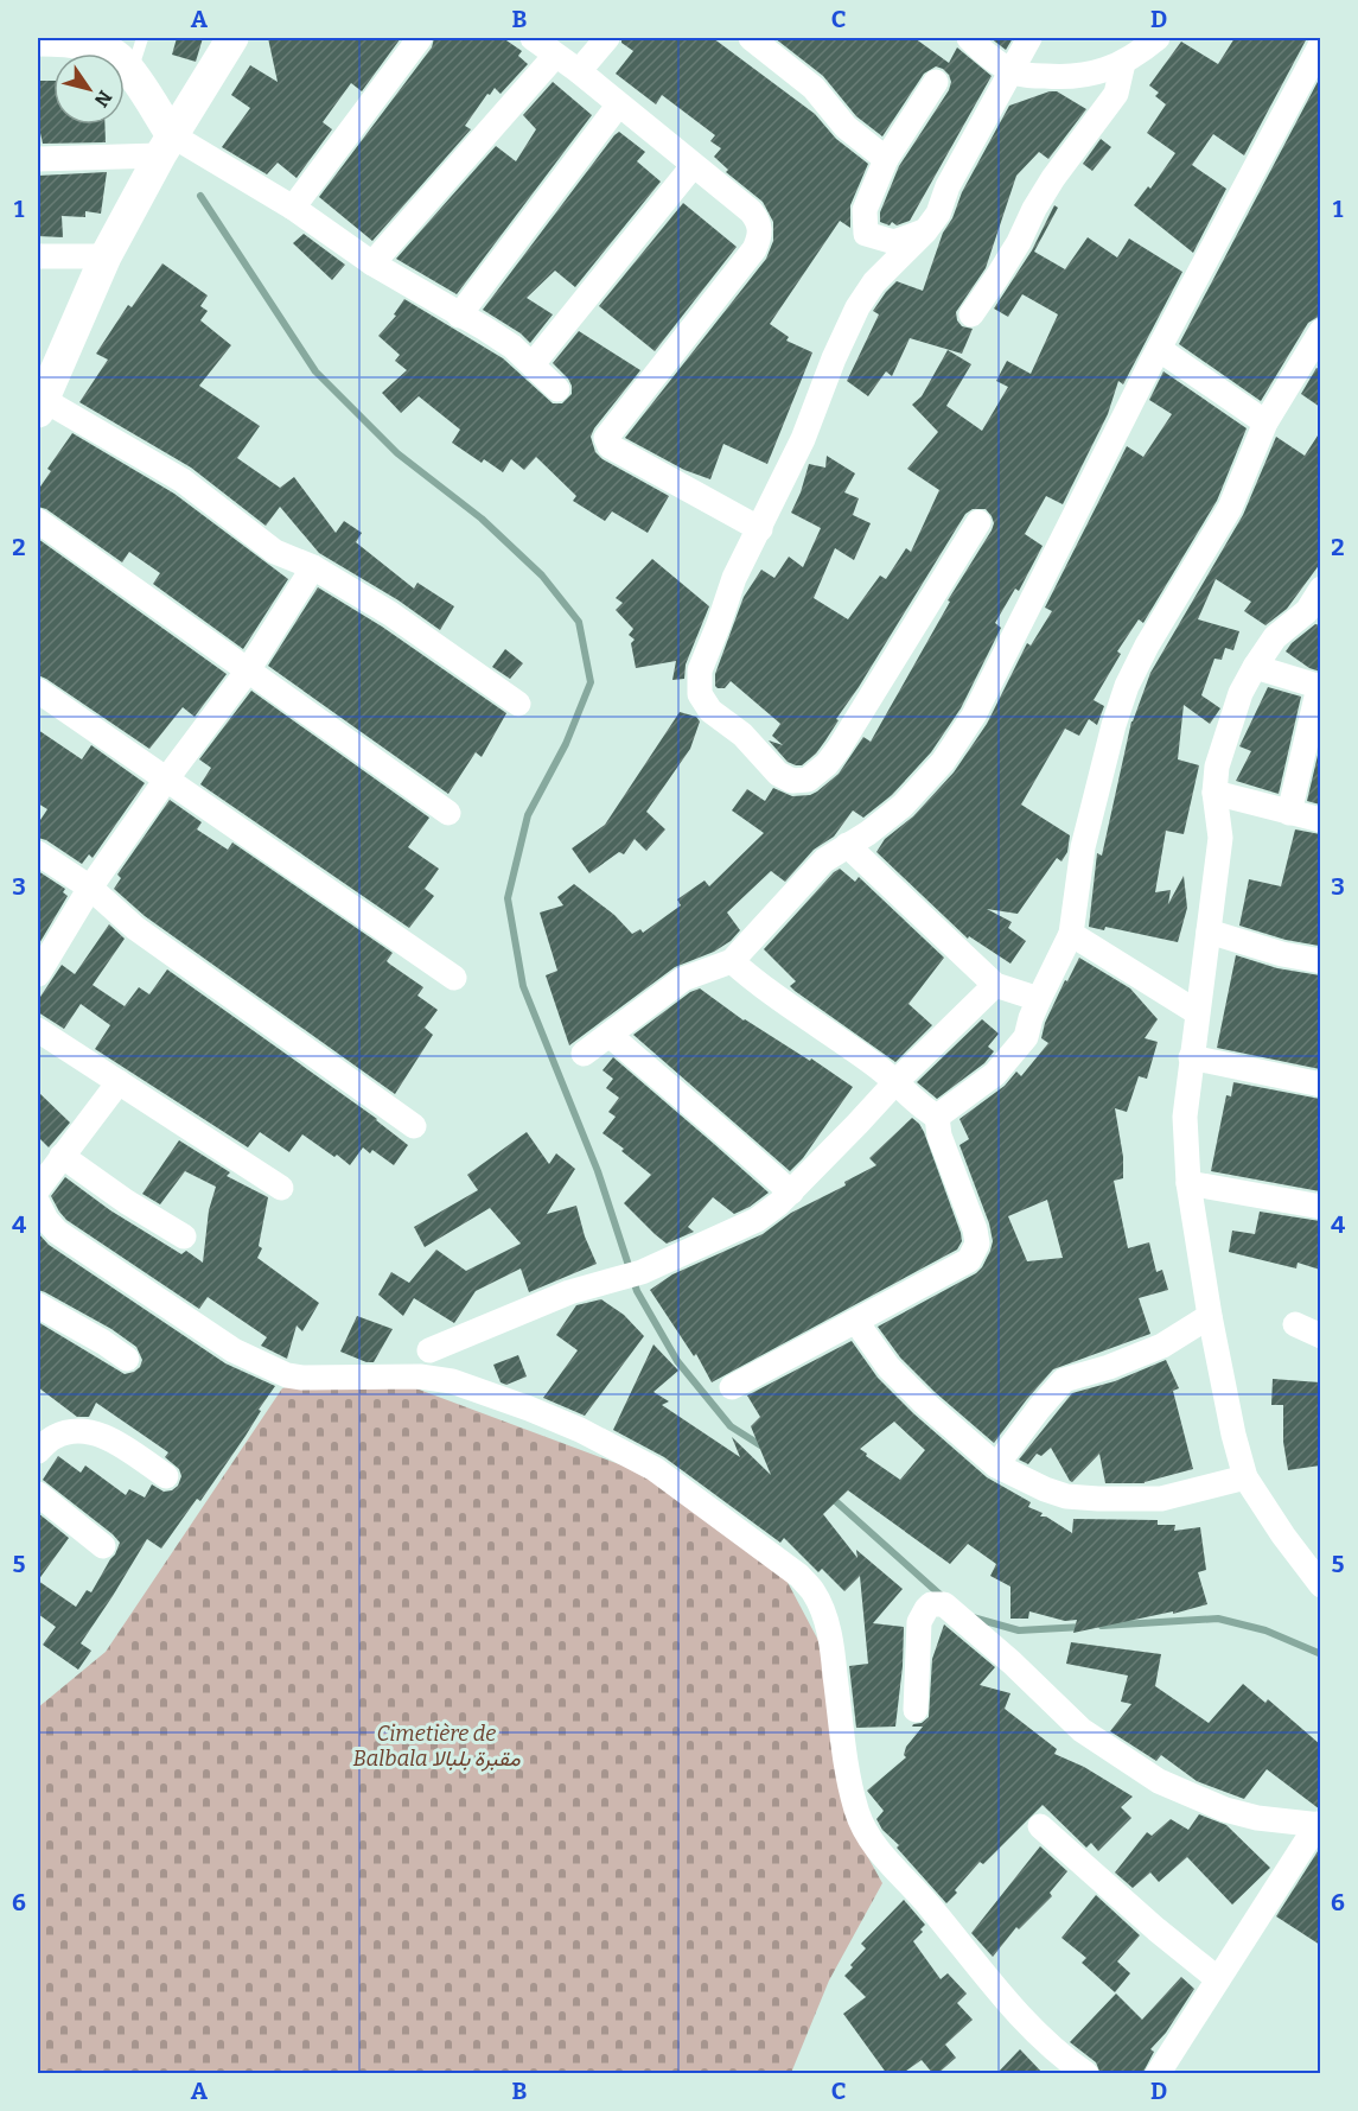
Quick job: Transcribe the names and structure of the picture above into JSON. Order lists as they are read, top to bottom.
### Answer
{
  "parks": ["Cimetière de Balbala مقبرة بلبالا"],
  "north": "bottom right",
  "grid": {
    "columns": [
      "A",
      "B",
      "C",
      "D"
    ],
    "rows": [
      "1",
      "2",
      "3",
      "4",
      "5",
      "6"
    ]
  }
}
